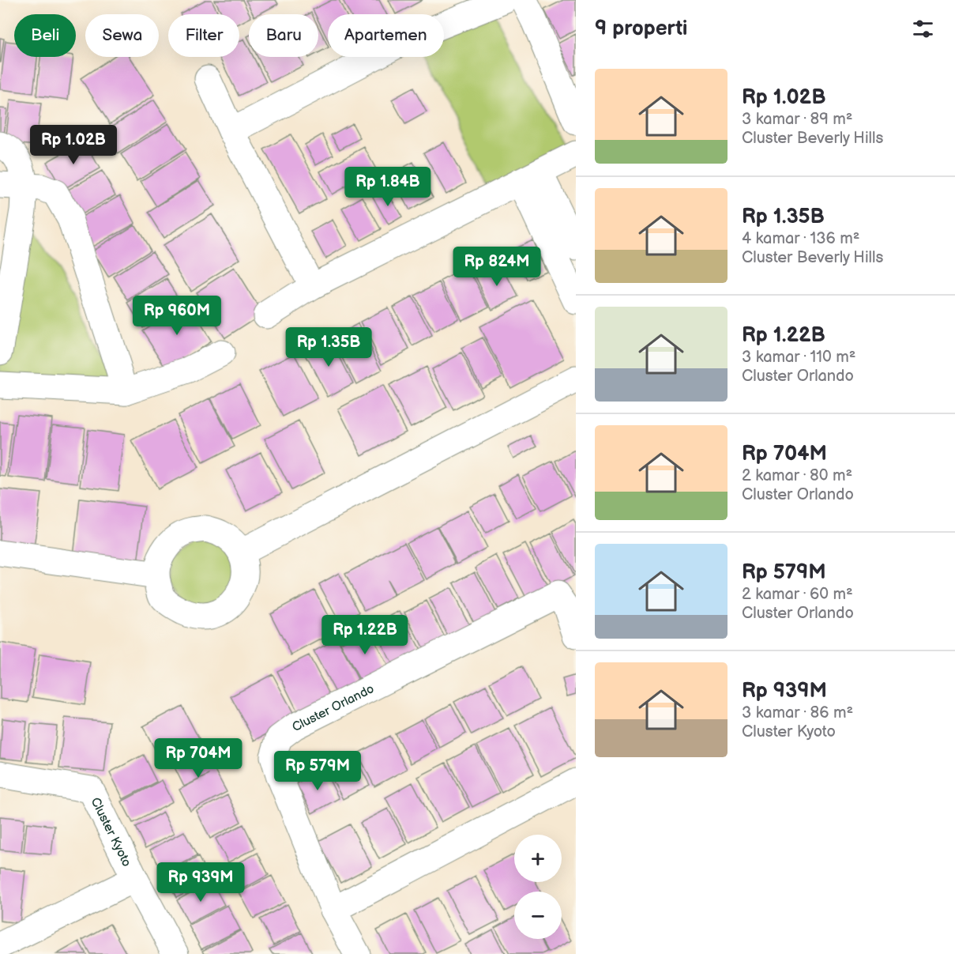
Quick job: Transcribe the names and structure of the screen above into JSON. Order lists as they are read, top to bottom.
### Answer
{
  "streets": {
    "street": ["Cluster Orlando", "Cluster Kyoto"]
  },
  "page": {
    "heading": "9 properti",
    "chip": [
      "Beli",
      "Sewa",
      "Filter",
      "Baru",
      "Apartemen"
    ],
    "list": [
      {
        "name": "Rp 1.02B",
        "note": "3 kamar · 89 m² · Cluster Beverly Hills"
      },
      {
        "name": "Rp 1.35B",
        "note": "4 kamar · 136 m² · Cluster Beverly Hills"
      },
      {
        "name": "Rp 1.22B",
        "note": "3 kamar · 110 m² · Cluster Orlando"
      },
      {
        "name": "Rp 704M",
        "note": "2 kamar · 80 m² · Cluster Orlando"
      },
      {
        "name": "Rp 579M",
        "note": "2 kamar · 60 m² · Cluster Orlando"
      },
      {
        "name": "Rp 939M",
        "note": "3 kamar · 86 m² · Cluster Kyoto"
      }
    ],
    "price": [
      "Rp 1.02B",
      "Rp 1.84B",
      "Rp 824M",
      "Rp 960M",
      "Rp 1.35B",
      "Rp 1.22B",
      "Rp 704M",
      "Rp 579M",
      "Rp 939M"
    ],
    "map_buttons": ["+", "−"]
  }
}
